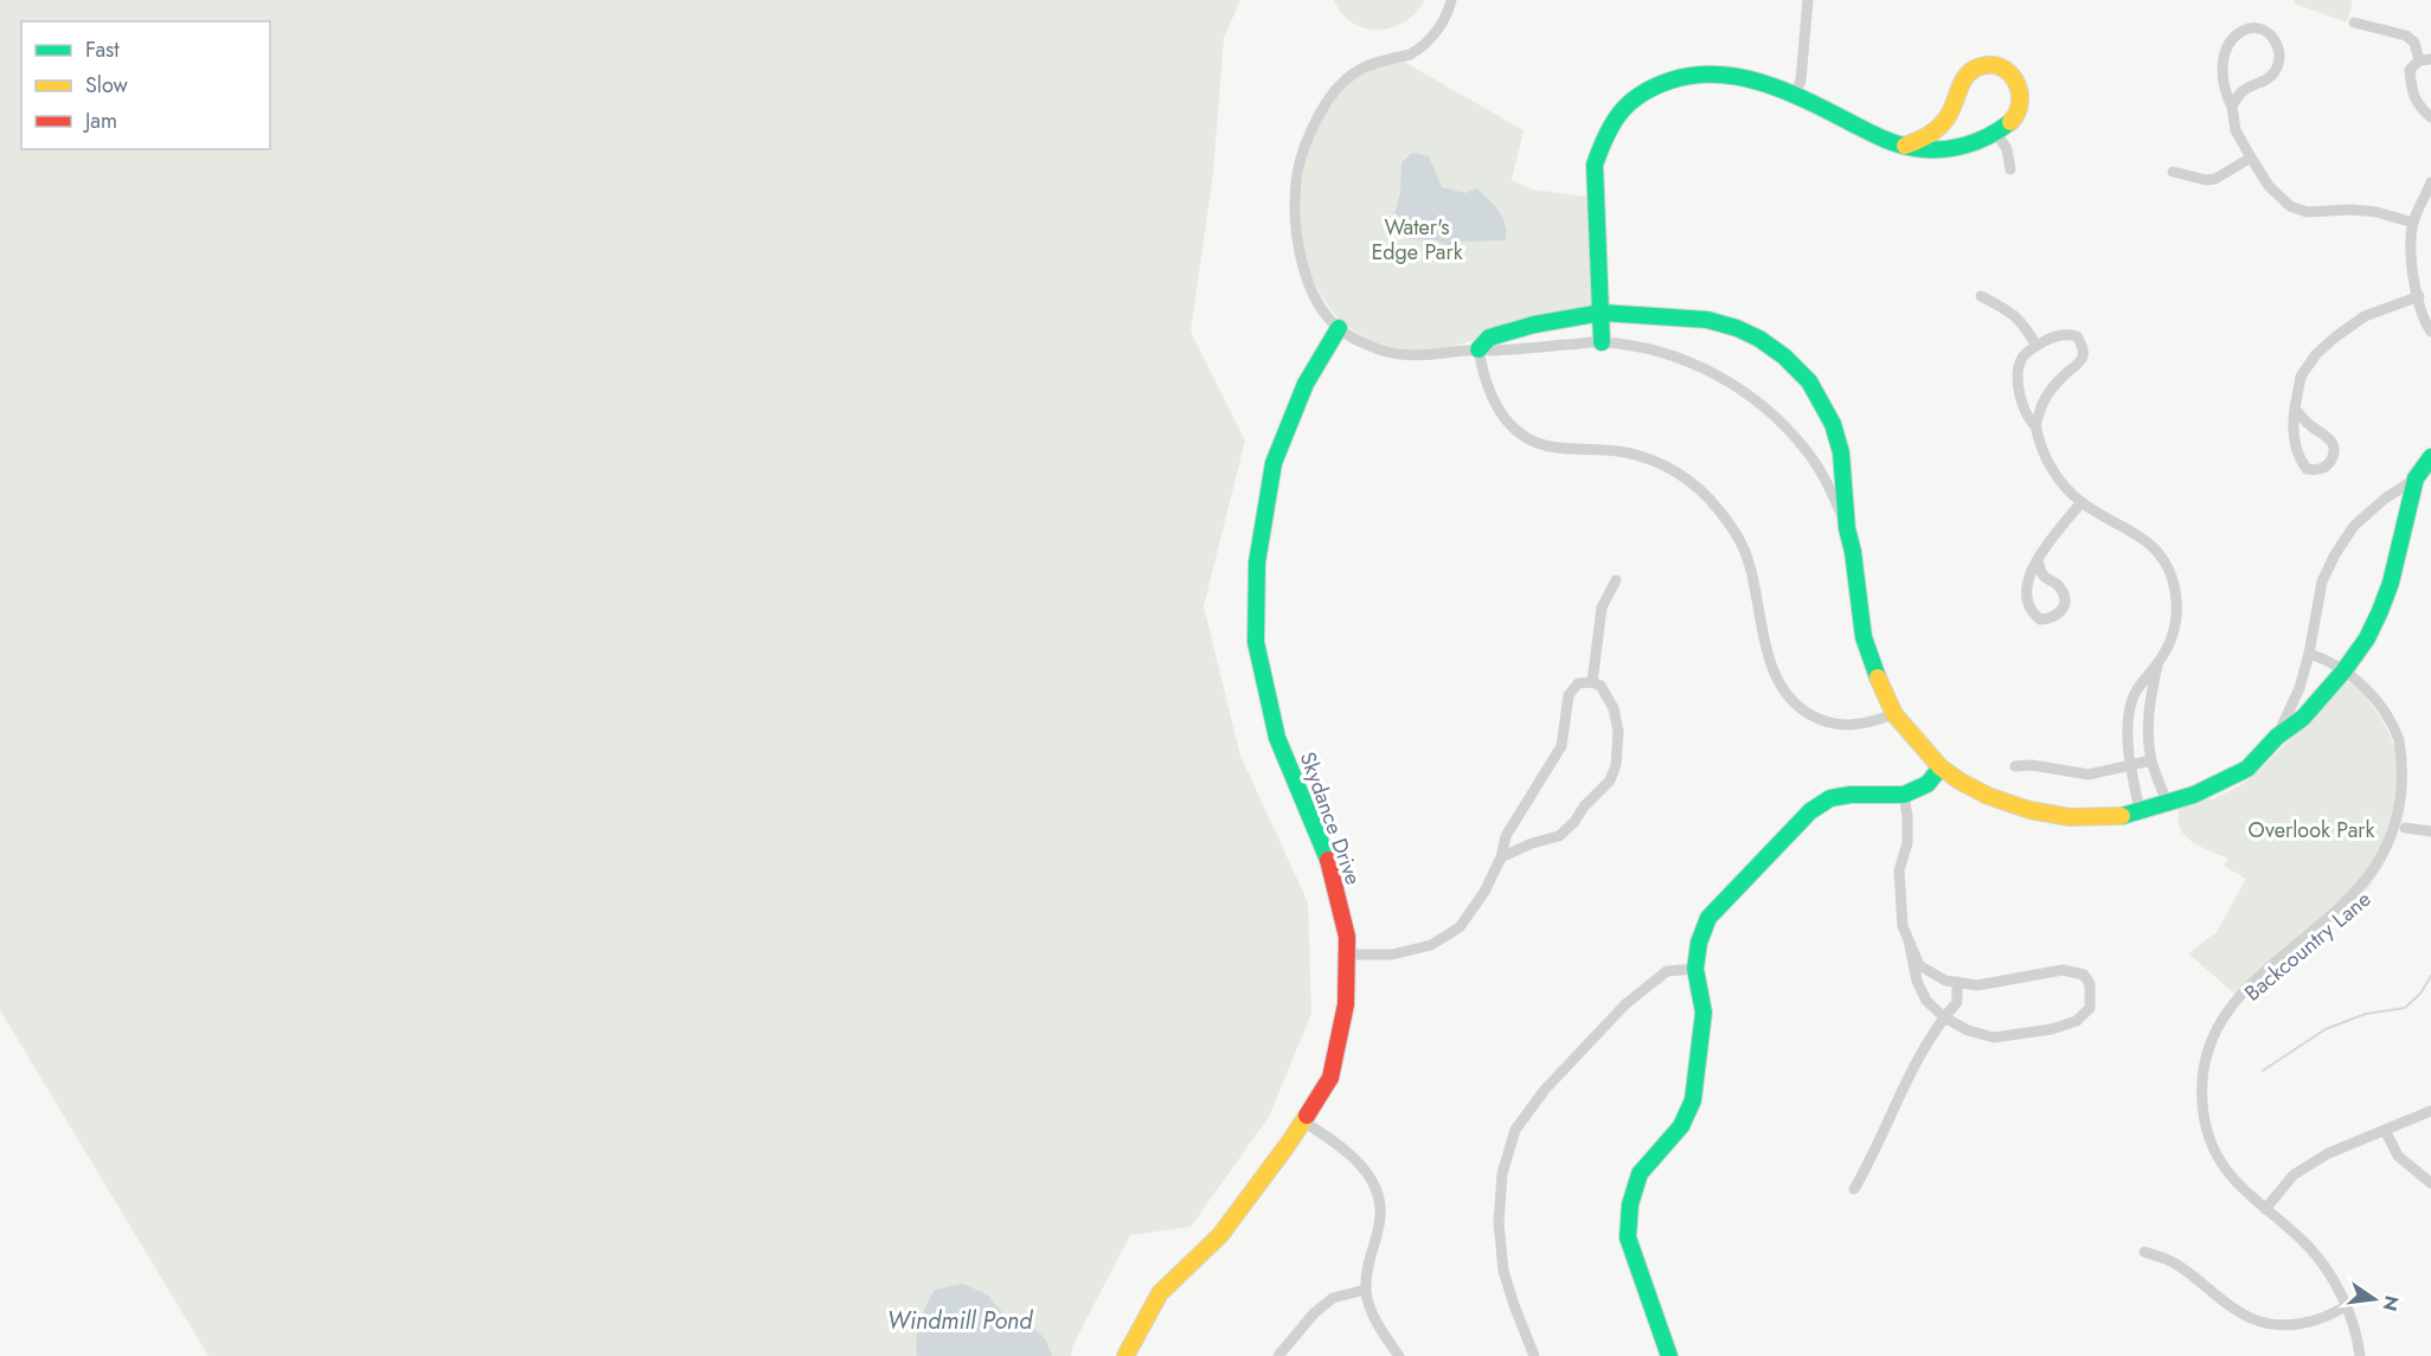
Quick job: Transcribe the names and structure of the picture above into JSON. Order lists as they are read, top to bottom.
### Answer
{
  "streets": {
    "street": ["Skydance Drive", "Backcountry Lane"]
  },
  "water": ["Windmill Pond"],
  "parks": ["Water's Edge Park", "Overlook Park"],
  "legend": ["Fast", "Slow", "Jam"],
  "north": "right"
}
